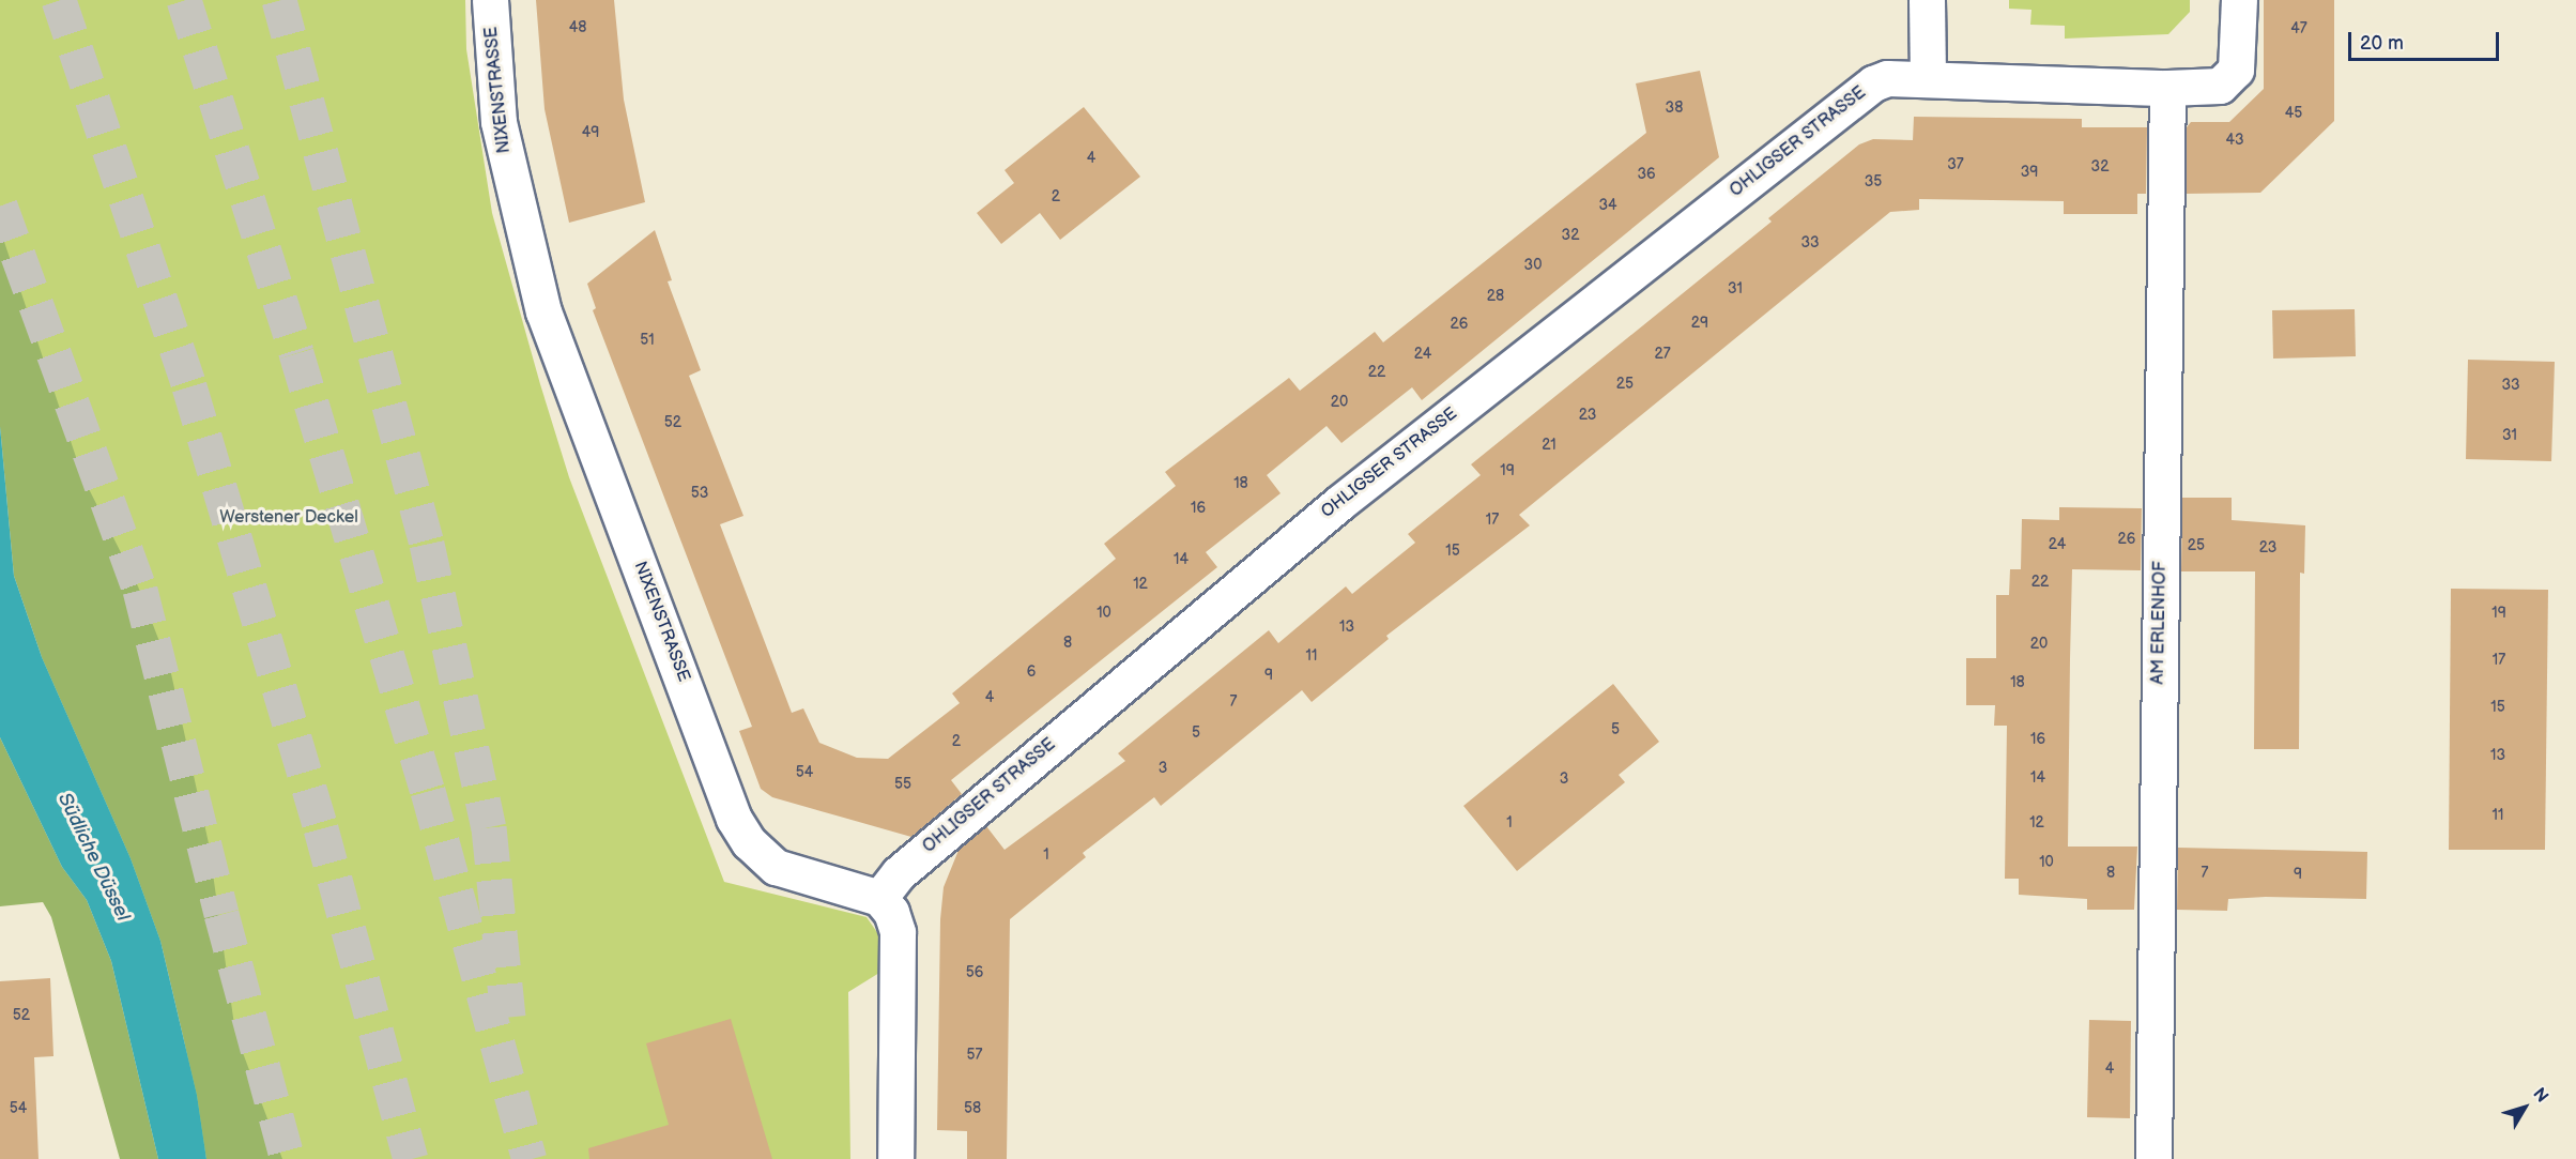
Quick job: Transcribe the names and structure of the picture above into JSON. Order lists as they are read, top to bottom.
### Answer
{
  "streets": {
    "street": ["NIXENSTRASSE", "OHLIGSER STRASSE", "AM ERLENHOF"]
  },
  "crossings": [
    ["NIXENSTRASSE", "OHLIGSER STRASSE"],
    ["OHLIGSER STRASSE", "AM ERLENHOF"]
  ],
  "water": ["Südliche Düssel"],
  "parks": ["Werstener Deckel"],
  "house_numbers": [
    "48",
    "47",
    "38",
    "45",
    "49",
    "43",
    "4",
    "37",
    "32",
    "39",
    "36",
    "35",
    "2",
    "34",
    "32",
    "33",
    "30",
    "31",
    "28",
    "29",
    "26",
    "51",
    "24",
    "27",
    "22",
    "25",
    "33",
    "20",
    "23",
    "52",
    "31",
    "21",
    "19",
    "18",
    "53",
    "16",
    "17",
    "26",
    "24",
    "25",
    "23",
    "15",
    "14",
    "22",
    "12",
    "10",
    "19",
    "13",
    "8",
    "20",
    "11",
    "17",
    "6",
    "9",
    "18",
    "4",
    "7",
    "15",
    "5",
    "5",
    "16",
    "2",
    "13",
    "3",
    "54",
    "14",
    "3",
    "55",
    "11",
    "1",
    "12",
    "1",
    "10",
    "8",
    "7",
    "9",
    "56",
    "52",
    "57",
    "4",
    "54",
    "58"
  ],
  "scale_bar": "20 m",
  "north": "top right"
}
